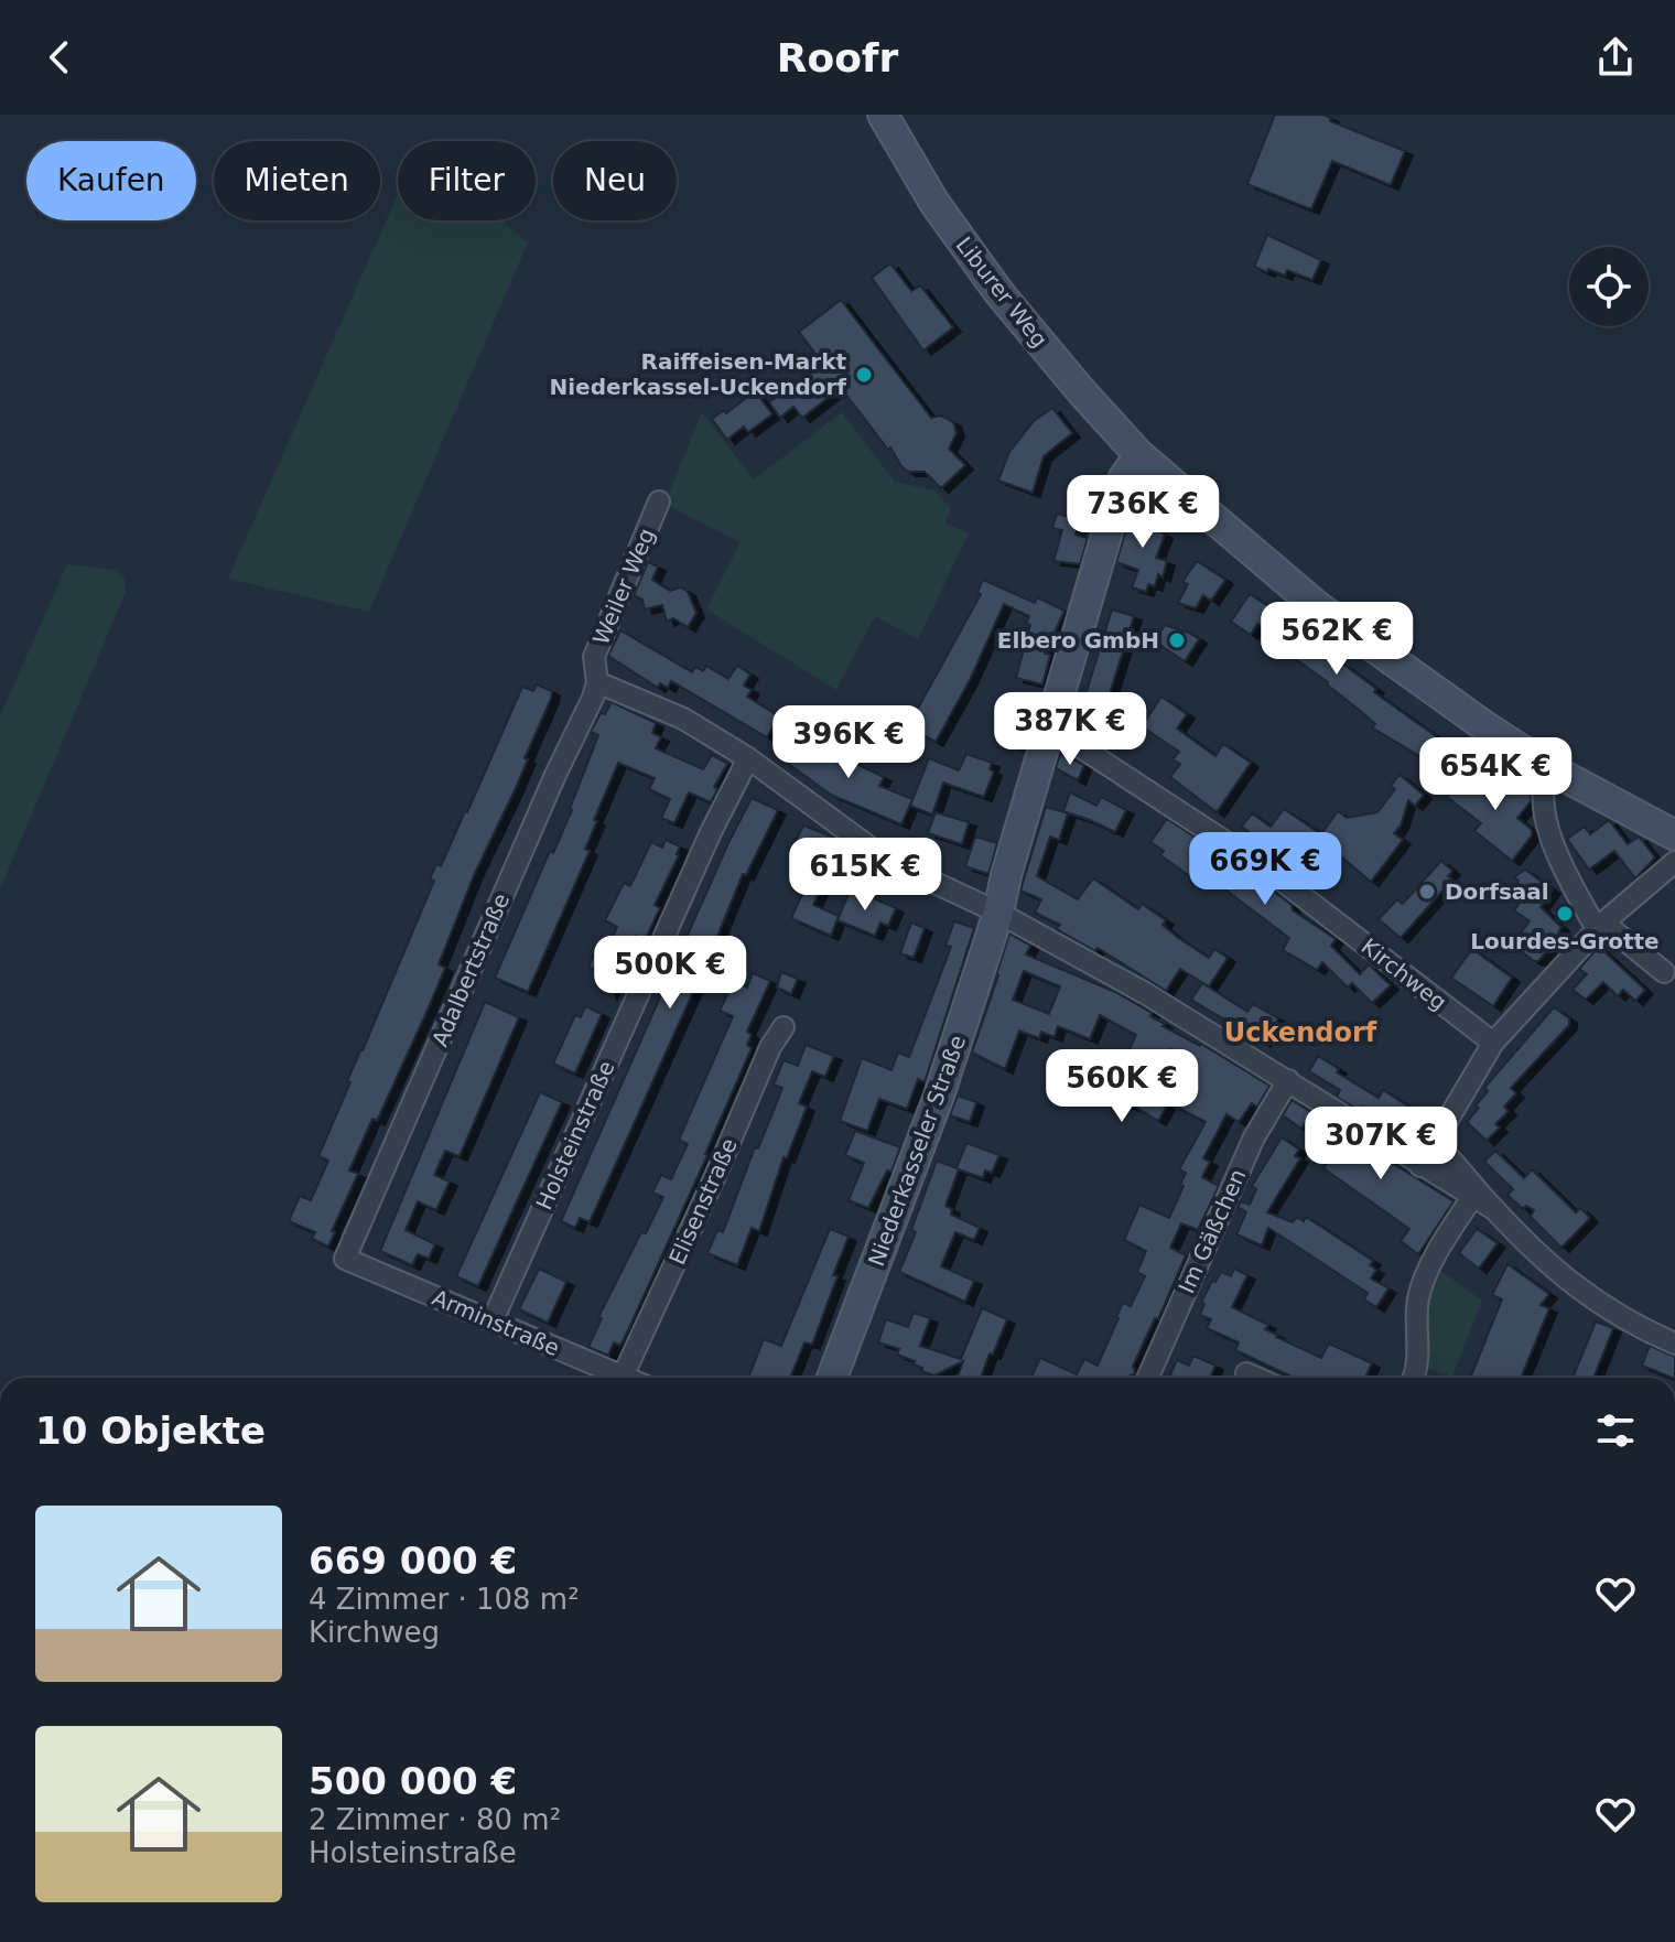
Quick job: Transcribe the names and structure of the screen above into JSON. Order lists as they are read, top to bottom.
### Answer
{
  "streets": {
    "main road": ["Liburer Weg", "Niederkasseler Straße"],
    "street": [
      "Weiler Weg",
      "Adalbertstraße",
      "Kirchweg",
      "Holsteinstraße",
      "Elisenstraße",
      "Im Gäßchen",
      "Arminstraße"
    ]
  },
  "crossings": [
    ["Liburer Weg", "Niederkasseler Straße"],
    ["Weiler Weg", "Adalbertstraße"],
    ["Adalbertstraße", "Arminstraße"],
    ["Kirchweg", "Niederkasseler Straße"],
    ["Holsteinstraße", "Arminstraße"],
    ["Elisenstraße", "Arminstraße"]
  ],
  "districts": ["Uckendorf"],
  "places": [
    "Raiffeisen-Markt Niederkassel-Uckendorf",
    "Elbero GmbH",
    "Dorfsaal",
    "Lourdes-Grotte"
  ],
  "page": {
    "header": "Roofr",
    "chip": [
      "Kaufen",
      "Mieten",
      "Filter",
      "Neu"
    ],
    "price": [
      "736K €",
      "562K €",
      "387K €",
      "396K €",
      "654K €",
      "669K €",
      "615K €",
      "500K €",
      "560K €",
      "307K €"
    ],
    "heading": "10 Objekte",
    "list": [
      {
        "name": "669 000 €",
        "note": "4 Zimmer · 108 m² · Kirchweg"
      },
      {
        "name": "500 000 €",
        "note": "2 Zimmer · 80 m² · Holsteinstraße"
      }
    ]
  }
}
